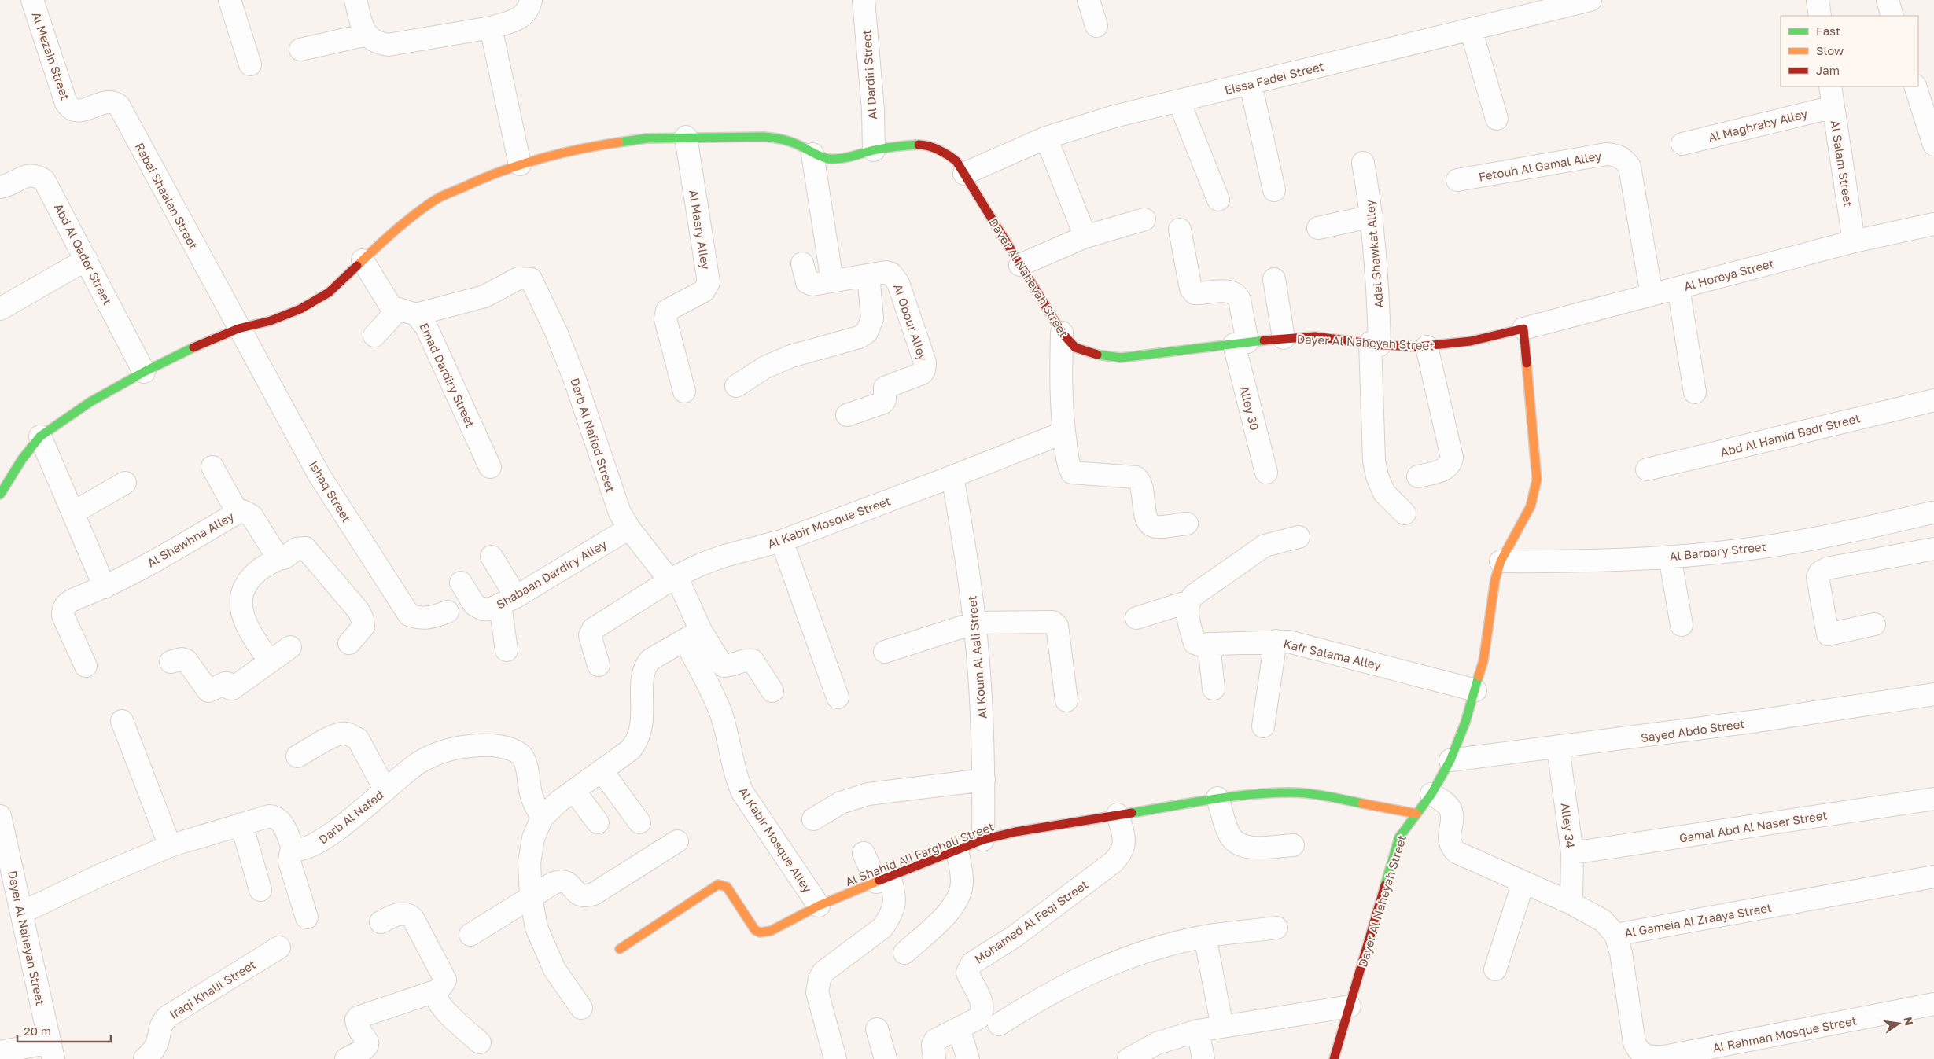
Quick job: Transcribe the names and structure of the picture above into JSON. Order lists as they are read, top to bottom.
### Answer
{
  "streets": {
    "street": [
      "Al Mezain Street",
      "Al Dardiri Street",
      "Eissa Fadel Street",
      "Al Maghraby Alley",
      "Al Salam Street",
      "Fetouh Al Gamal Alley",
      "Rabei Shaalan Street",
      "Al Masry Alley",
      "Abd Al Qader Street",
      "Adel Shawkat Alley",
      "Al Horeya Street",
      "Dayer Al Naheyah Street",
      "Al Obour Alley",
      "Emad Dardiry Street",
      "Alley 30",
      "Darb Al Nafied Street",
      "Abd Al Hamid Badr Street",
      "Ishaq Street",
      "Al Kabir Mosque Street",
      "Al Shawhna Alley",
      "Al Barbary Street",
      "Shabaan Dardiry Alley",
      "Kafr Salama Alley",
      "Al Koum Al Aali Street",
      "Sayed Abdo Street",
      "Darb Al Nafed",
      "Alley 34",
      "Gamal Abd Al Naser Street",
      "Al Kabir Mosque Alley",
      "Al Shahid Ali Farghali Street",
      "Al Gameia Al Zraaya Street",
      "Mohamed Al Feqi Street",
      "Iraqi Khalil Street",
      "Al Rahman Mosque Street"
    ]
  },
  "crossings": [
    ["Al Mezain Street", "Rabei Shaalan Street"],
    ["Al Dardiri Street", "Dayer Al Naheyah Street"],
    ["Eissa Fadel Street", "Dayer Al Naheyah Street"],
    ["Al Maghraby Alley", "Al Salam Street"],
    ["Al Salam Street", "Al Horeya Street"],
    ["Fetouh Al Gamal Alley", "Al Horeya Street"],
    ["Rabei Shaalan Street", "Dayer Al Naheyah Street"],
    ["Rabei Shaalan Street", "Ishaq Street"],
    ["Al Masry Alley", "Dayer Al Naheyah Street"],
    ["Abd Al Qader Street", "Dayer Al Naheyah Street"],
    ["Adel Shawkat Alley", "Dayer Al Naheyah Street"],
    ["Al Horeya Street", "Dayer Al Naheyah Street"],
    ["Dayer Al Naheyah Street", "Emad Dardiry Street"],
    ["Dayer Al Naheyah Street", "Alley 30"],
    ["Dayer Al Naheyah Street", "Ishaq Street"],
    ["Dayer Al Naheyah Street", "Al Barbary Street"],
    ["Dayer Al Naheyah Street", "Kafr Salama Alley"],
    ["Dayer Al Naheyah Street", "Sayed Abdo Street"],
    ["Dayer Al Naheyah Street", "Al Shahid Ali Farghali Street"],
    ["Dayer Al Naheyah Street", "Al Gameia Al Zraaya Street"],
    ["Emad Dardiry Street", "Darb Al Nafied Street"],
    ["Darb Al Nafied Street", "Al Kabir Mosque Street"],
    ["Darb Al Nafied Street", "Shabaan Dardiry Alley"],
    ["Darb Al Nafied Street", "Al Kabir Mosque Alley"],
    ["Al Kabir Mosque Street", "Al Koum Al Aali Street"],
    ["Al Koum Al Aali Street", "Al Shahid Ali Farghali Street"],
    ["Sayed Abdo Street", "Alley 34"],
    ["Alley 34", "Gamal Abd Al Naser Street"],
    ["Alley 34", "Al Gameia Al Zraaya Street"],
    ["Al Kabir Mosque Alley", "Al Shahid Ali Farghali Street"],
    ["Al Shahid Ali Farghali Street", "Mohamed Al Feqi Street"],
    ["Al Gameia Al Zraaya Street", "Al Rahman Mosque Street"]
  ],
  "legend": ["Fast", "Slow", "Jam"],
  "scale_bar": "20 m",
  "north": "right"
}
